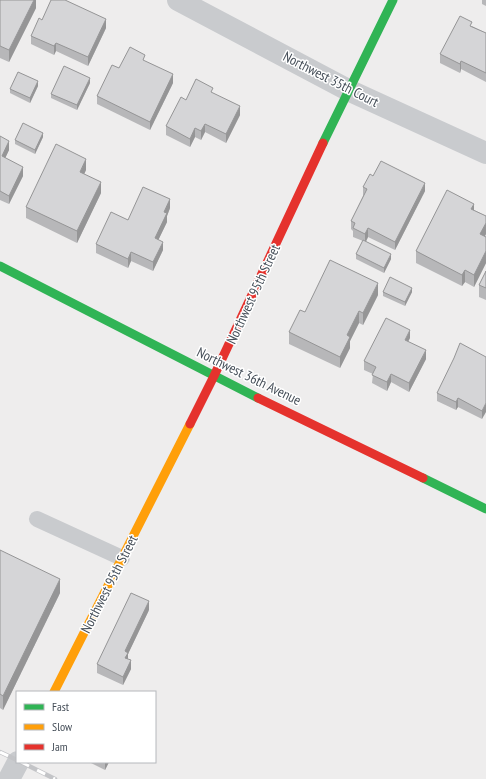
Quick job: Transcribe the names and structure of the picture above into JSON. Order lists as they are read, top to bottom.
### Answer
{
  "streets": {
    "street": ["Northwest 35th Court", "Northwest 95th Street", "Northwest 36th Avenue"]
  },
  "crossings": [
    ["Northwest 35th Court", "Northwest 95th Street"],
    ["Northwest 95th Street", "Northwest 36th Avenue"]
  ],
  "legend": ["Fast", "Slow", "Jam"]
}
